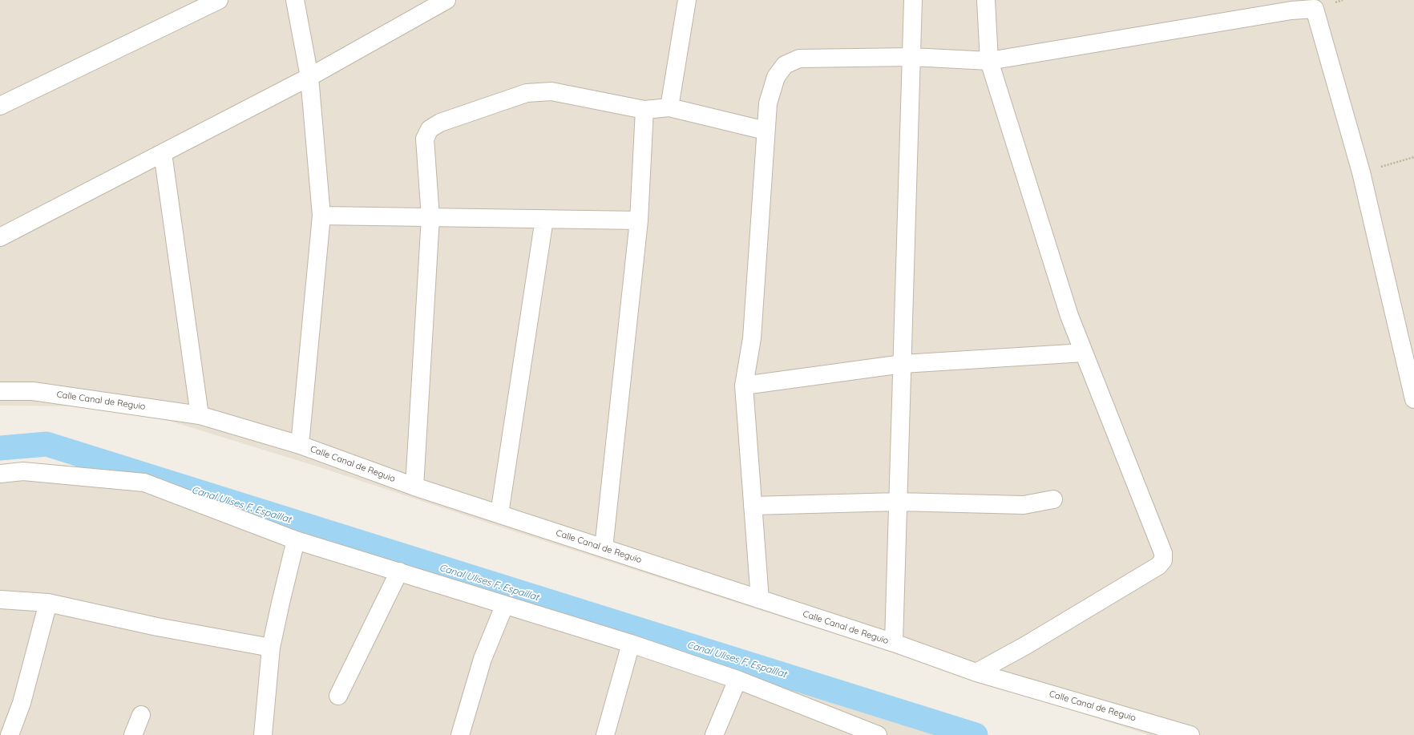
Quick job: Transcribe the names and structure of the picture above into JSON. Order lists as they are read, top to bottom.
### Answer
{
  "streets": {
    "street": ["Calle Canal de Reguio"]
  },
  "water": ["Canal Ulises F. Espaillat"]
}
